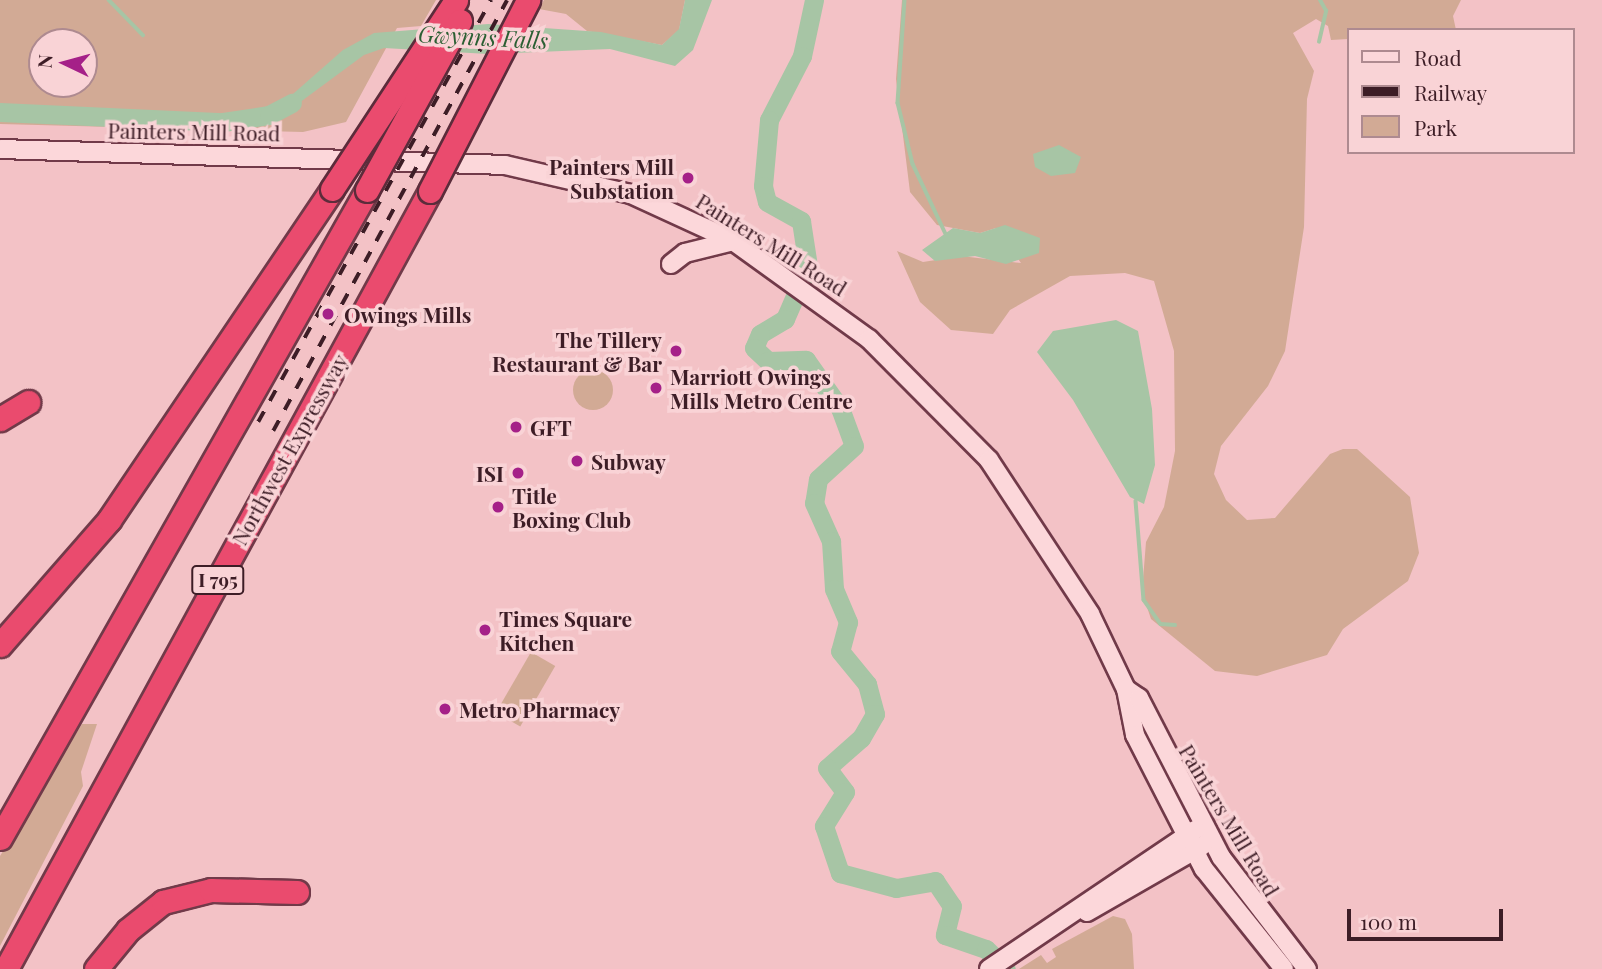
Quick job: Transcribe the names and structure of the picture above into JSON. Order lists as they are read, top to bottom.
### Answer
{
  "streets": {
    "highway": ["Northwest Expressway", "I 795"],
    "main road": ["Painters Mill Road"]
  },
  "water": ["Gwynns Falls"],
  "places": [
    "Painters Mill Substation",
    "Owings Mills",
    "The Tillery Restaurant & Bar",
    "Marriott Owings Mills Metro Centre",
    "GFT",
    "Subway",
    "ISI",
    "Title Boxing Club",
    "Times Square Kitchen",
    "Metro Pharmacy"
  ],
  "legend": ["Road", "Railway", "Park"],
  "scale_bar": "100 m",
  "north": "left"
}
